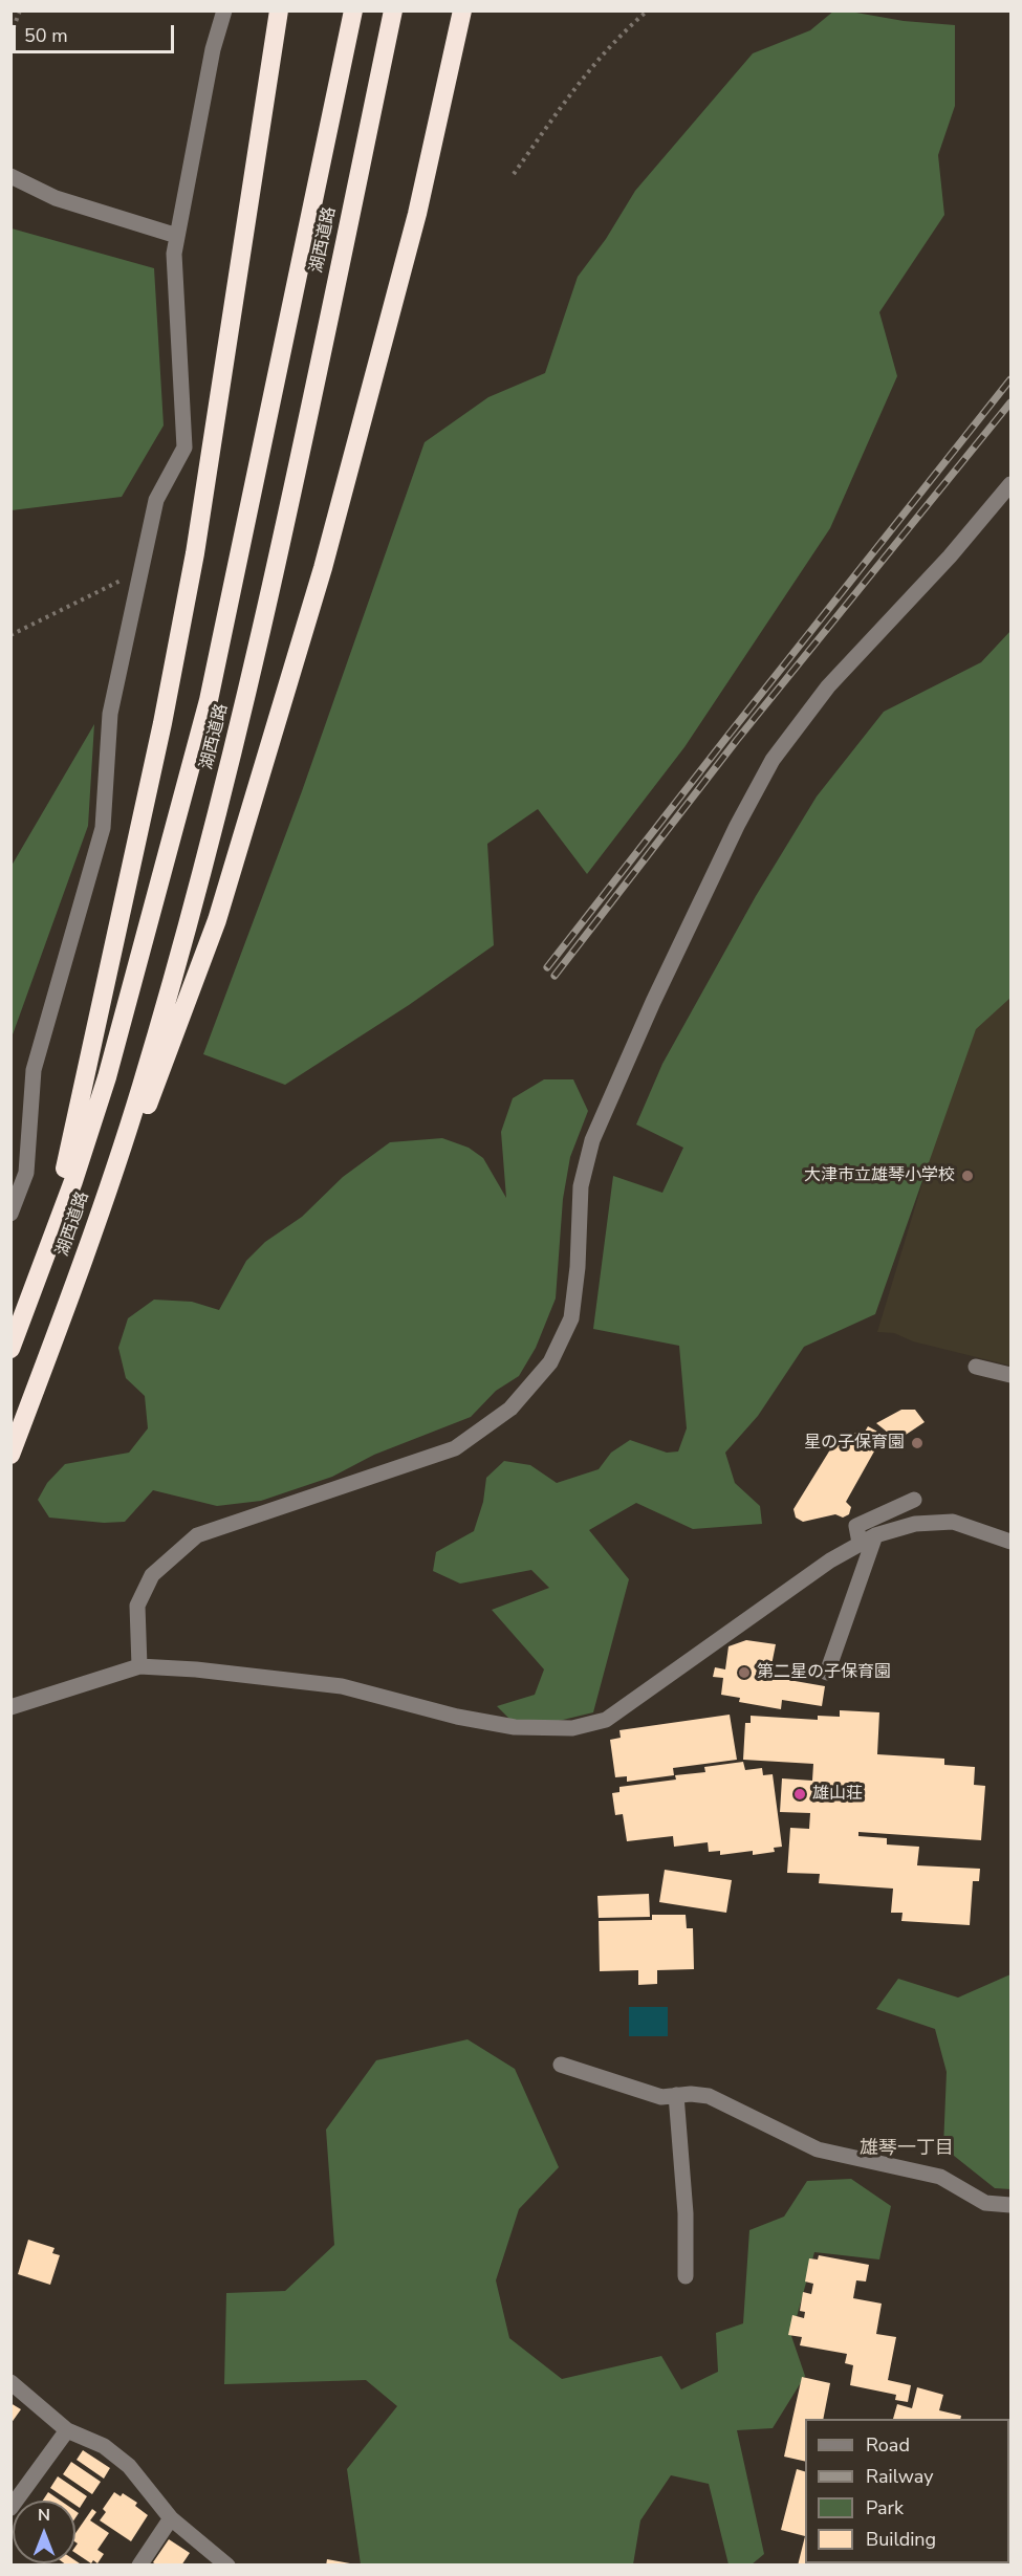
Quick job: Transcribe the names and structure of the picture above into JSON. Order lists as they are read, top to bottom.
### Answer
{
  "streets": {
    "highway": ["湖西道路"]
  },
  "districts": ["雄琴一丁目"],
  "places": [
    "大津市立雄琴小学校",
    "星の子保育園",
    "第二星の子保育園",
    "雄山荘"
  ],
  "legend": [
    "Road",
    "Railway",
    "Park",
    "Building"
  ],
  "scale_bar": "50 m",
  "north": "top"
}
